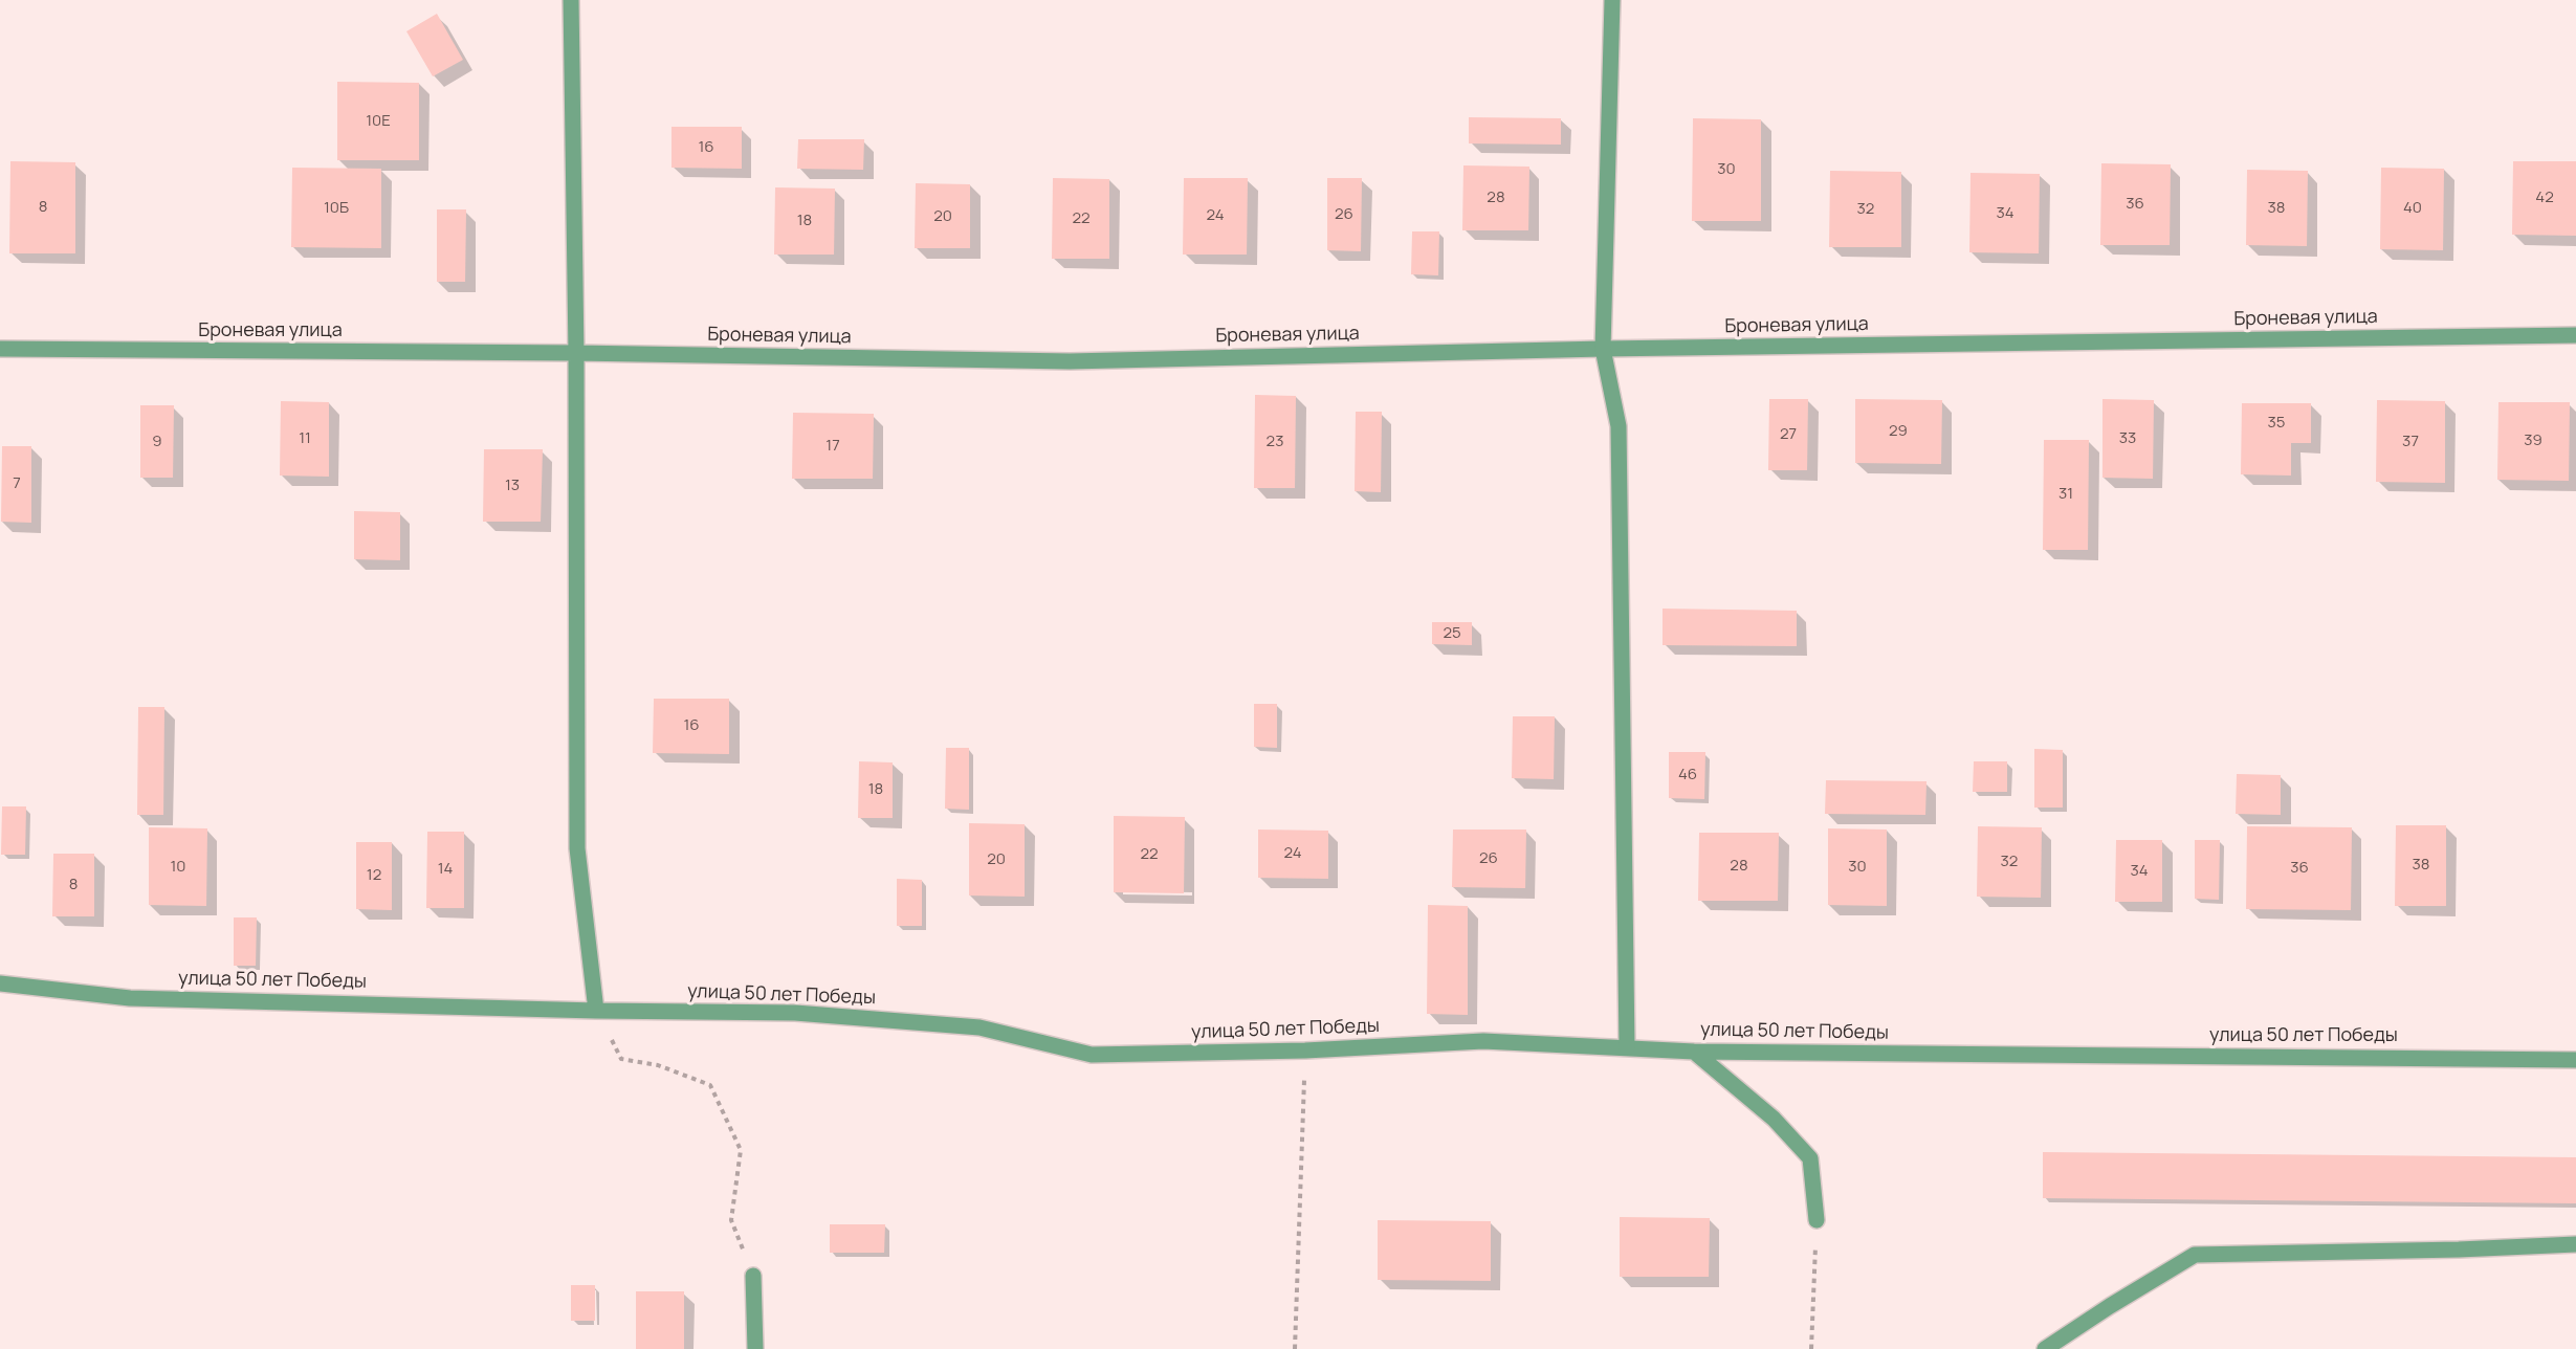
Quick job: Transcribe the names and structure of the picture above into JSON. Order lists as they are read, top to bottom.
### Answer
{
  "streets": {
    "street": ["Броневая улица", "улица 50 лет Победы"]
  },
  "house_numbers": [
    "10Е",
    "16",
    "30",
    "28",
    "42",
    "36",
    "8",
    "10Б",
    "38",
    "40",
    "32",
    "34",
    "26",
    "24",
    "20",
    "22",
    "18",
    "35",
    "29",
    "27",
    "11",
    "33",
    "39",
    "9",
    "23",
    "37",
    "17",
    "7",
    "13",
    "31",
    "25",
    "16",
    "46",
    "18",
    "24",
    "22",
    "26",
    "20",
    "32",
    "38",
    "28",
    "10",
    "30",
    "36",
    "14",
    "34",
    "12",
    "8"
  ]
}
